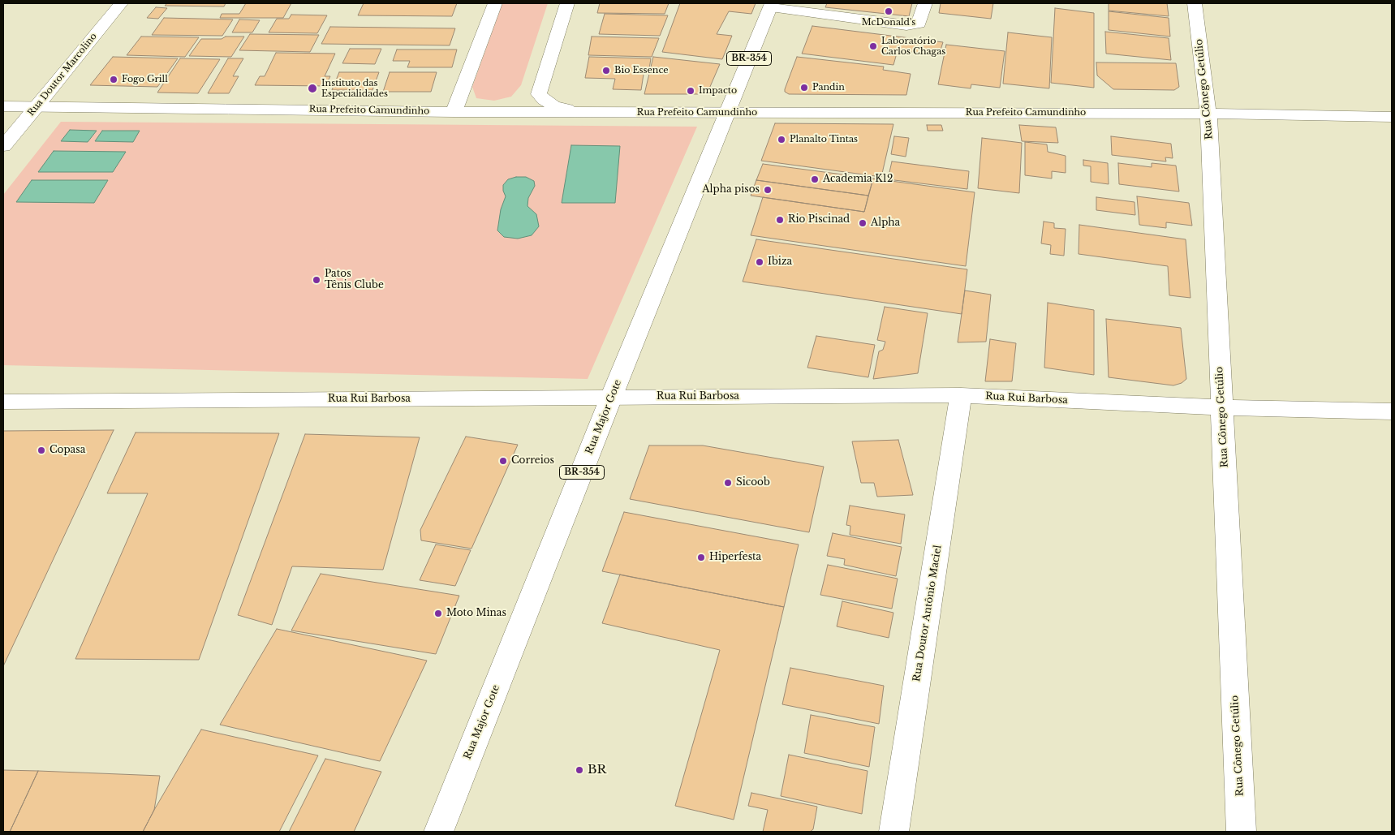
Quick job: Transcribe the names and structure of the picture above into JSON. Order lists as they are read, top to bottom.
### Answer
{
  "streets": {
    "street": [
      "BR-354",
      "Rua Doutor Marcolino",
      "Rua Cônego Getúlio",
      "Rua Prefeito Camundinho",
      "Rua Rui Barbosa",
      "Rua Major Gote",
      "Rua Doutor Antônio Maciel"
    ]
  },
  "crossings": [
    ["Rua Doutor Marcolino", "Rua Prefeito Camundinho"],
    ["Rua Cônego Getúlio", "Rua Prefeito Camundinho"],
    ["Rua Cônego Getúlio", "Rua Rui Barbosa"],
    ["Rua Prefeito Camundinho", "Rua Major Gote"],
    ["Rua Rui Barbosa", "Rua Major Gote"],
    ["Rua Rui Barbosa", "Rua Doutor Antônio Maciel"]
  ],
  "places": [
    "McDonald's",
    "Laboratório Carlos Chagas",
    "Bio Essence",
    "Fogo Grill",
    "Pandin",
    "Instituto das Especialidades",
    "Impacto",
    "Planalto Tintas",
    "Academia K12",
    "Alpha pisos",
    "Rio Piscinad",
    "Alpha",
    "Ibiza",
    "Patos Tênis Clube",
    "Copasa",
    "Correios",
    "Sicoob",
    "Hiperfesta",
    "Moto Minas",
    "BR"
  ]
}
